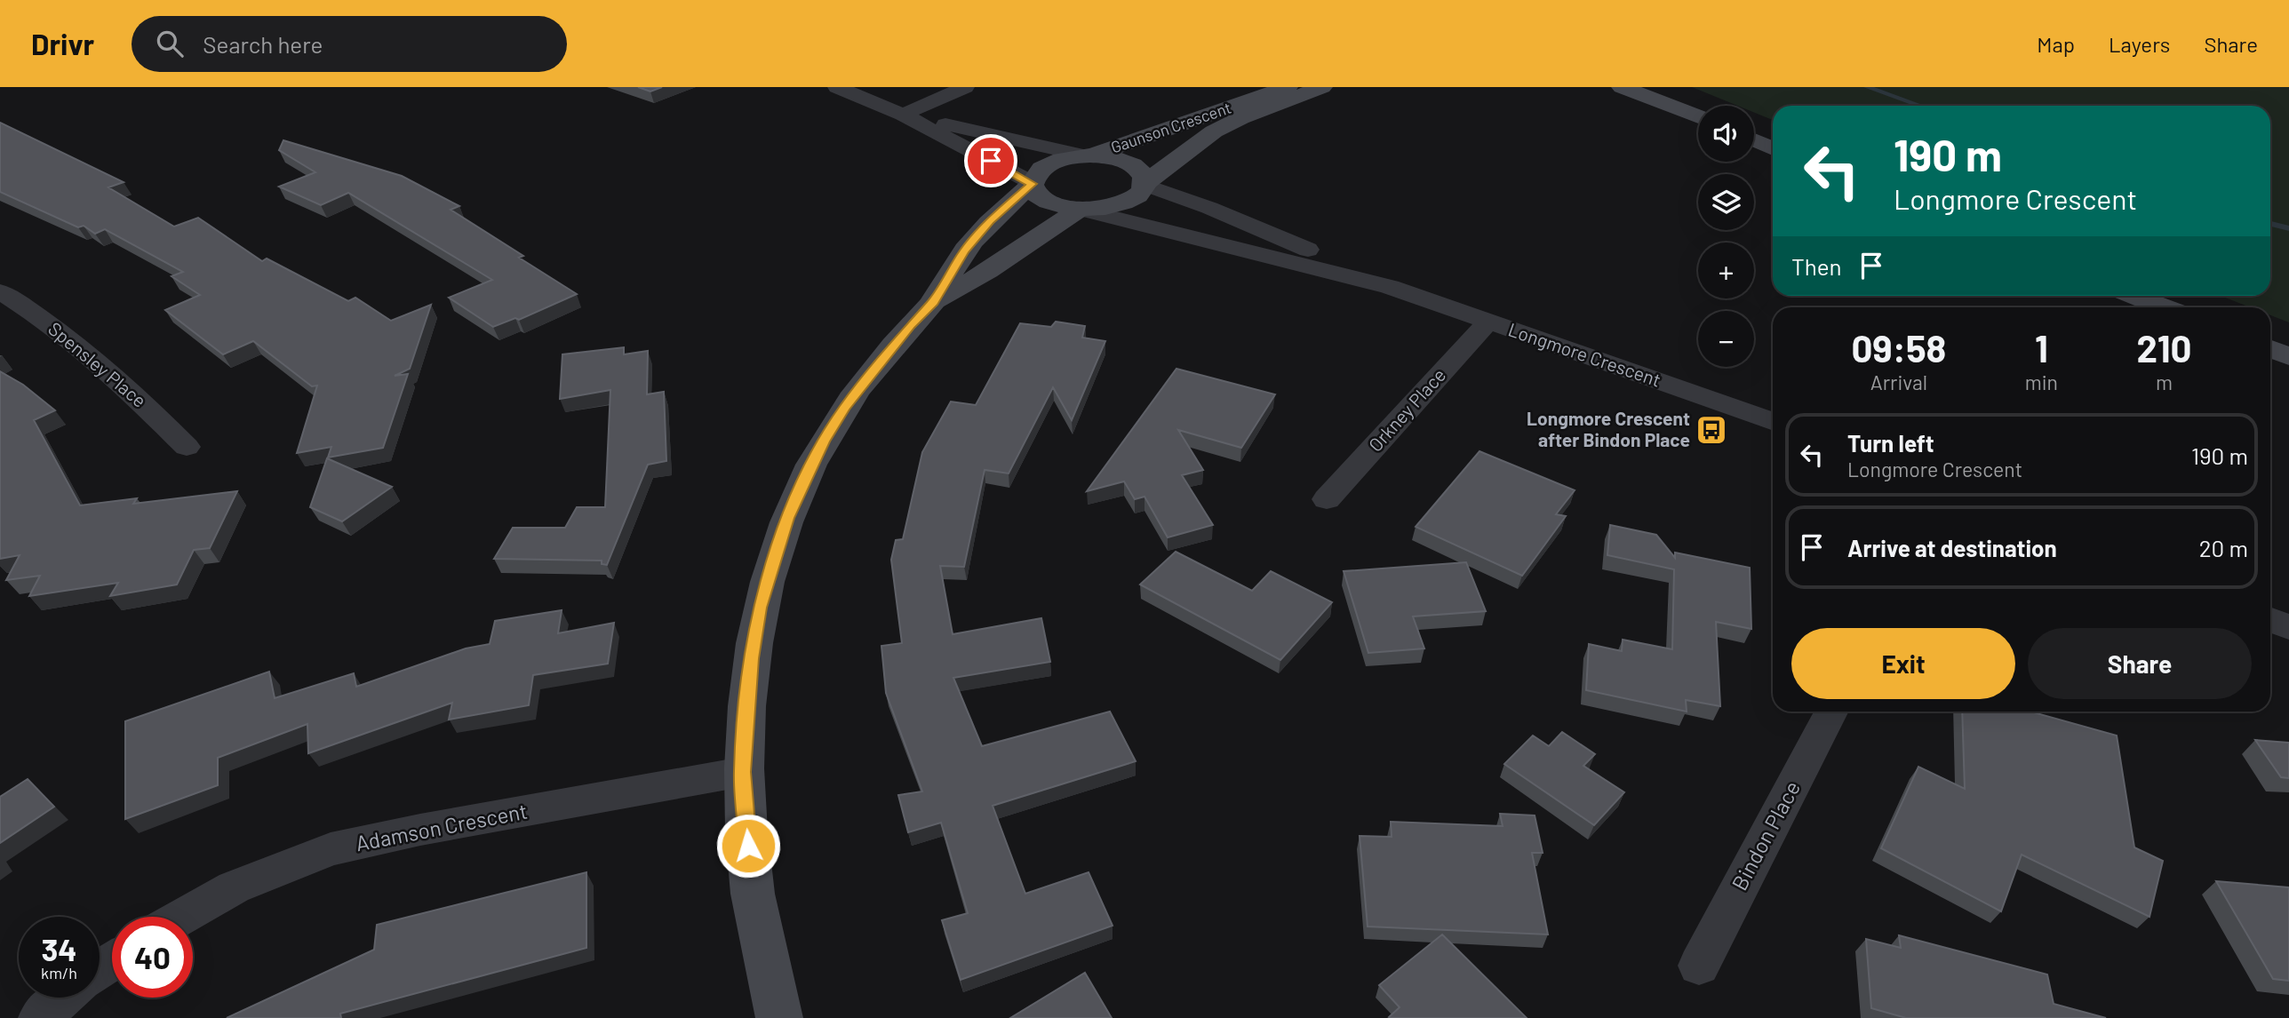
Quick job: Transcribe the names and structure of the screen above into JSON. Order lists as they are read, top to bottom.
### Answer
{
  "streets": {
    "street": [
      "Gaunson Crescent",
      "Longmore Crescent",
      "Spensley Place",
      "Orkney Place",
      "Adamson Crescent",
      "Bindon Place"
    ]
  },
  "crossings": [
    ["Gaunson Crescent", "Longmore Crescent"],
    ["Longmore Crescent", "Orkney Place"]
  ],
  "places": {
    "bus stop": ["Longmore Crescent after Bindon Place"]
  },
  "page": {
    "header": "Drivr",
    "search": "Search here",
    "nav": ["Map", "Layers", "Share"],
    "map_buttons": ["+", "−"],
    "turn": ["190 m", "Longmore Crescent"],
    "then": "Then",
    "eta": [
      "09:58",
      "Arrival",
      "1",
      "min",
      "210",
      "m"
    ],
    "list": [
      {
        "name": "Turn left",
        "note": "Longmore Crescent",
        "value": "190 m"
      },
      {
        "name": "Arrive at destination",
        "value": "20 m"
      }
    ],
    "buttons": ["Exit", "Share"],
    "speed": "34 km/h",
    "limit": "40"
  }
}
